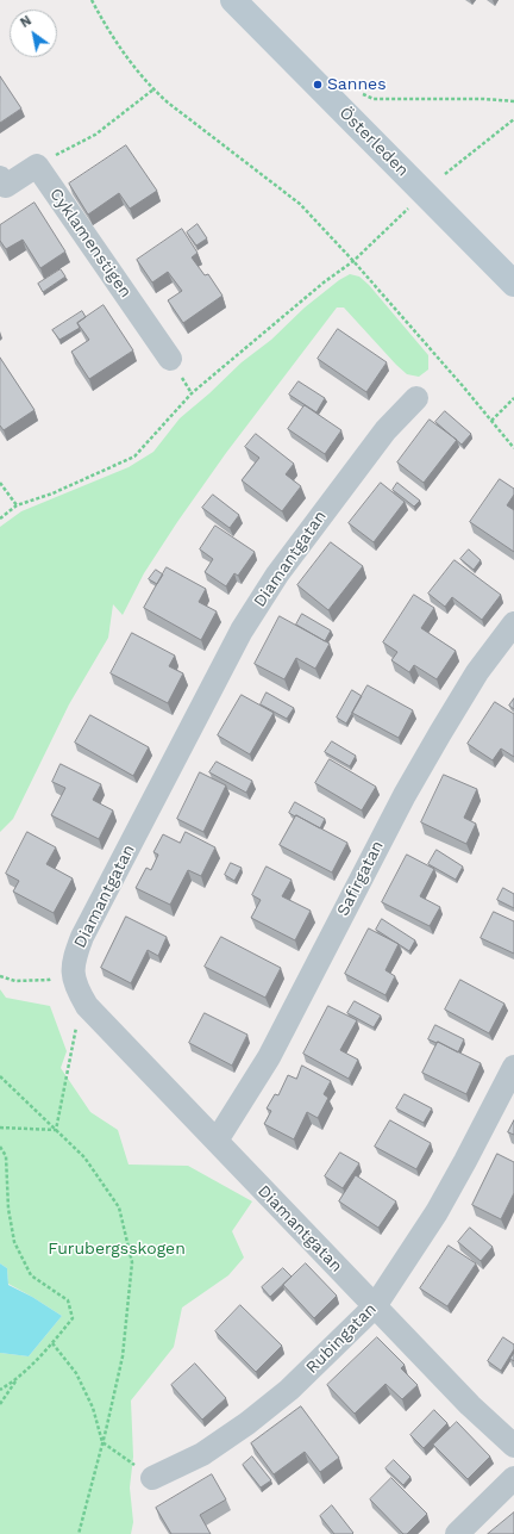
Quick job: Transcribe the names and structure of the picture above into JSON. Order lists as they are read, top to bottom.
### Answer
{
  "streets": {
    "main road": ["Österleden"],
    "street": [
      "Cyklamenstigen",
      "Diamantgatan",
      "Safirgatan",
      "Rubingatan"
    ]
  },
  "crossings": [
    ["Diamantgatan", "Safirgatan"],
    ["Diamantgatan", "Rubingatan"]
  ],
  "parks": ["Furubergsskogen"],
  "places": ["Sannes"],
  "north": "top left"
}
